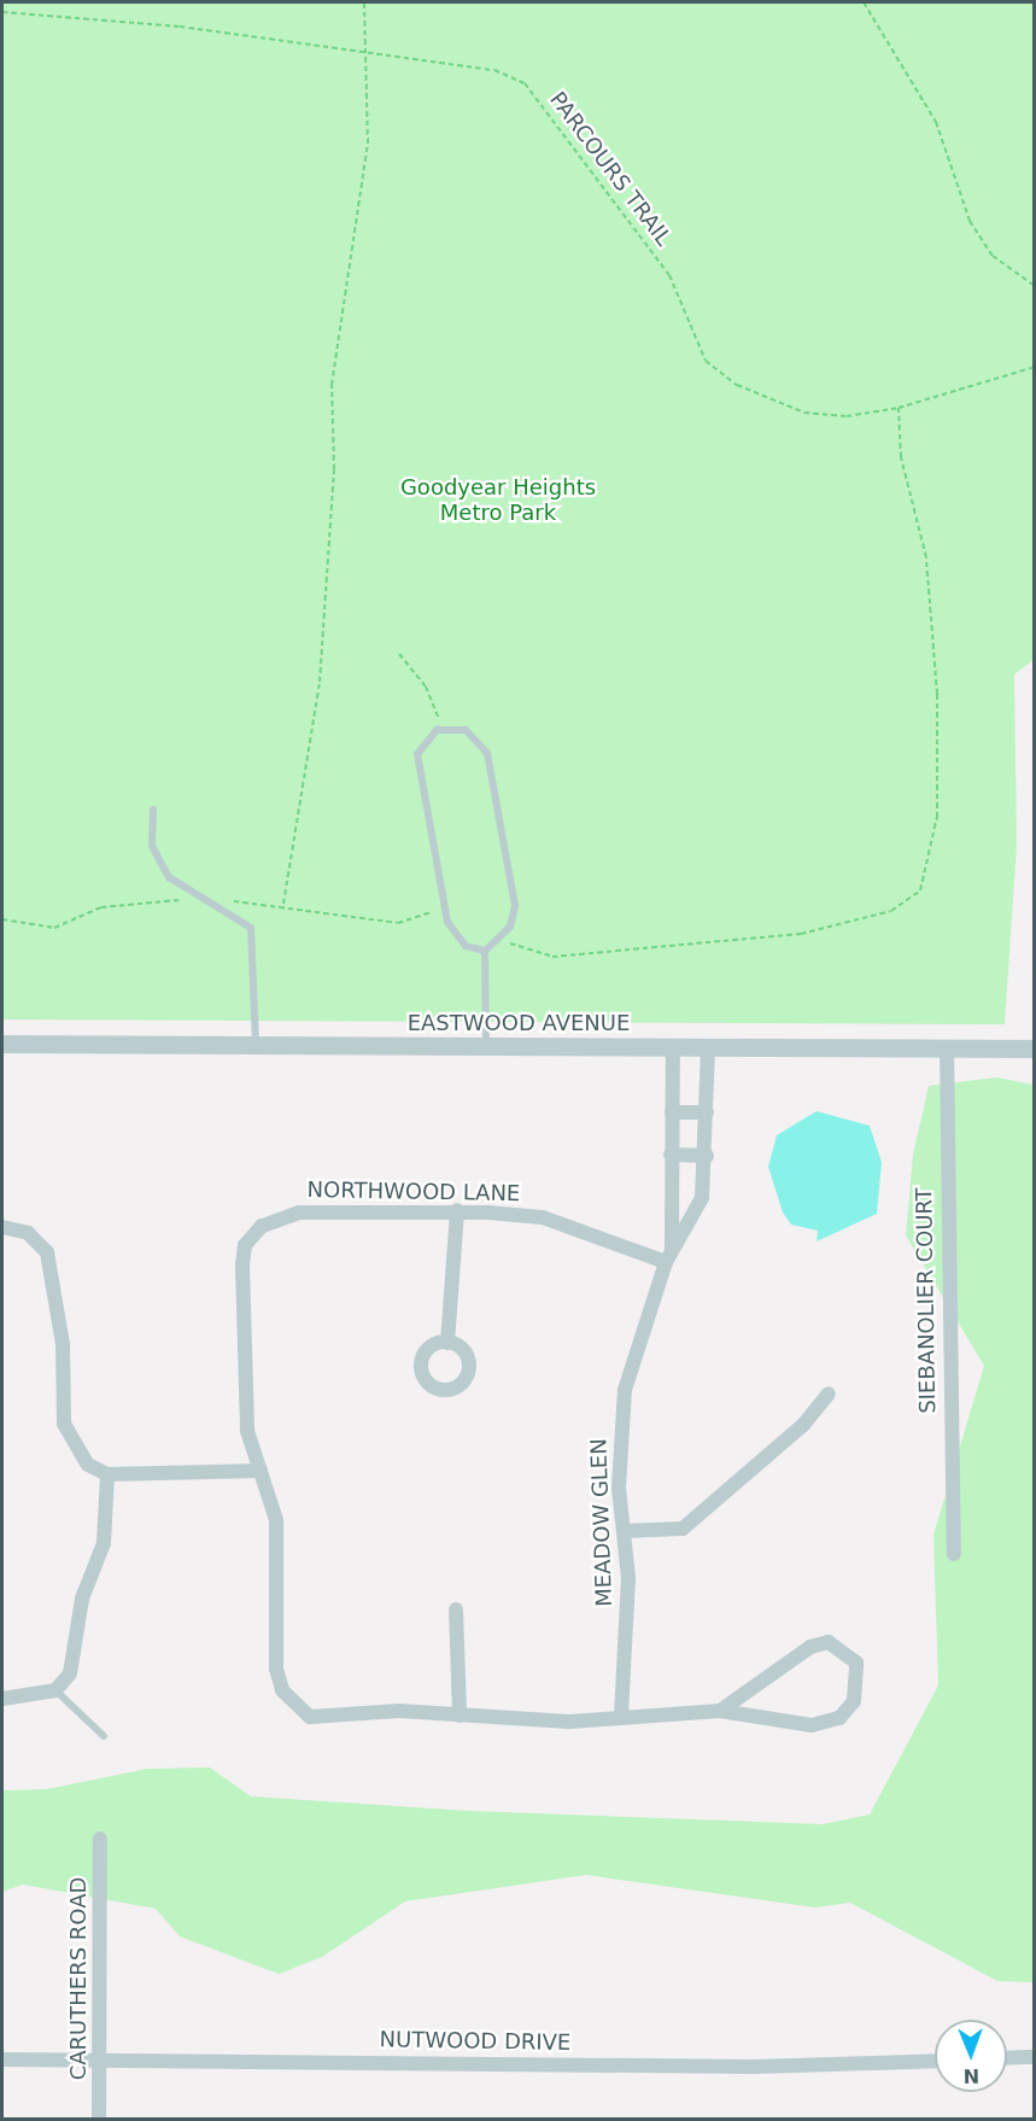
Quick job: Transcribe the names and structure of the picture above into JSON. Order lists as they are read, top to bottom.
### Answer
{
  "streets": {
    "street": [
      "EASTWOOD AVENUE",
      "NORTHWOOD LANE",
      "SIEBANOLIER COURT",
      "MEADOW GLEN",
      "CARUTHERS ROAD",
      "NUTWOOD DRIVE"
    ],
    "path": ["PARCOURS TRAIL"]
  },
  "crossings": [
    ["EASTWOOD AVENUE", "SIEBANOLIER COURT"],
    ["EASTWOOD AVENUE", "MEADOW GLEN"],
    ["NORTHWOOD LANE", "MEADOW GLEN"],
    ["CARUTHERS ROAD", "NUTWOOD DRIVE"]
  ],
  "parks": ["Goodyear Heights Metro Park"],
  "north": "bottom"
}
